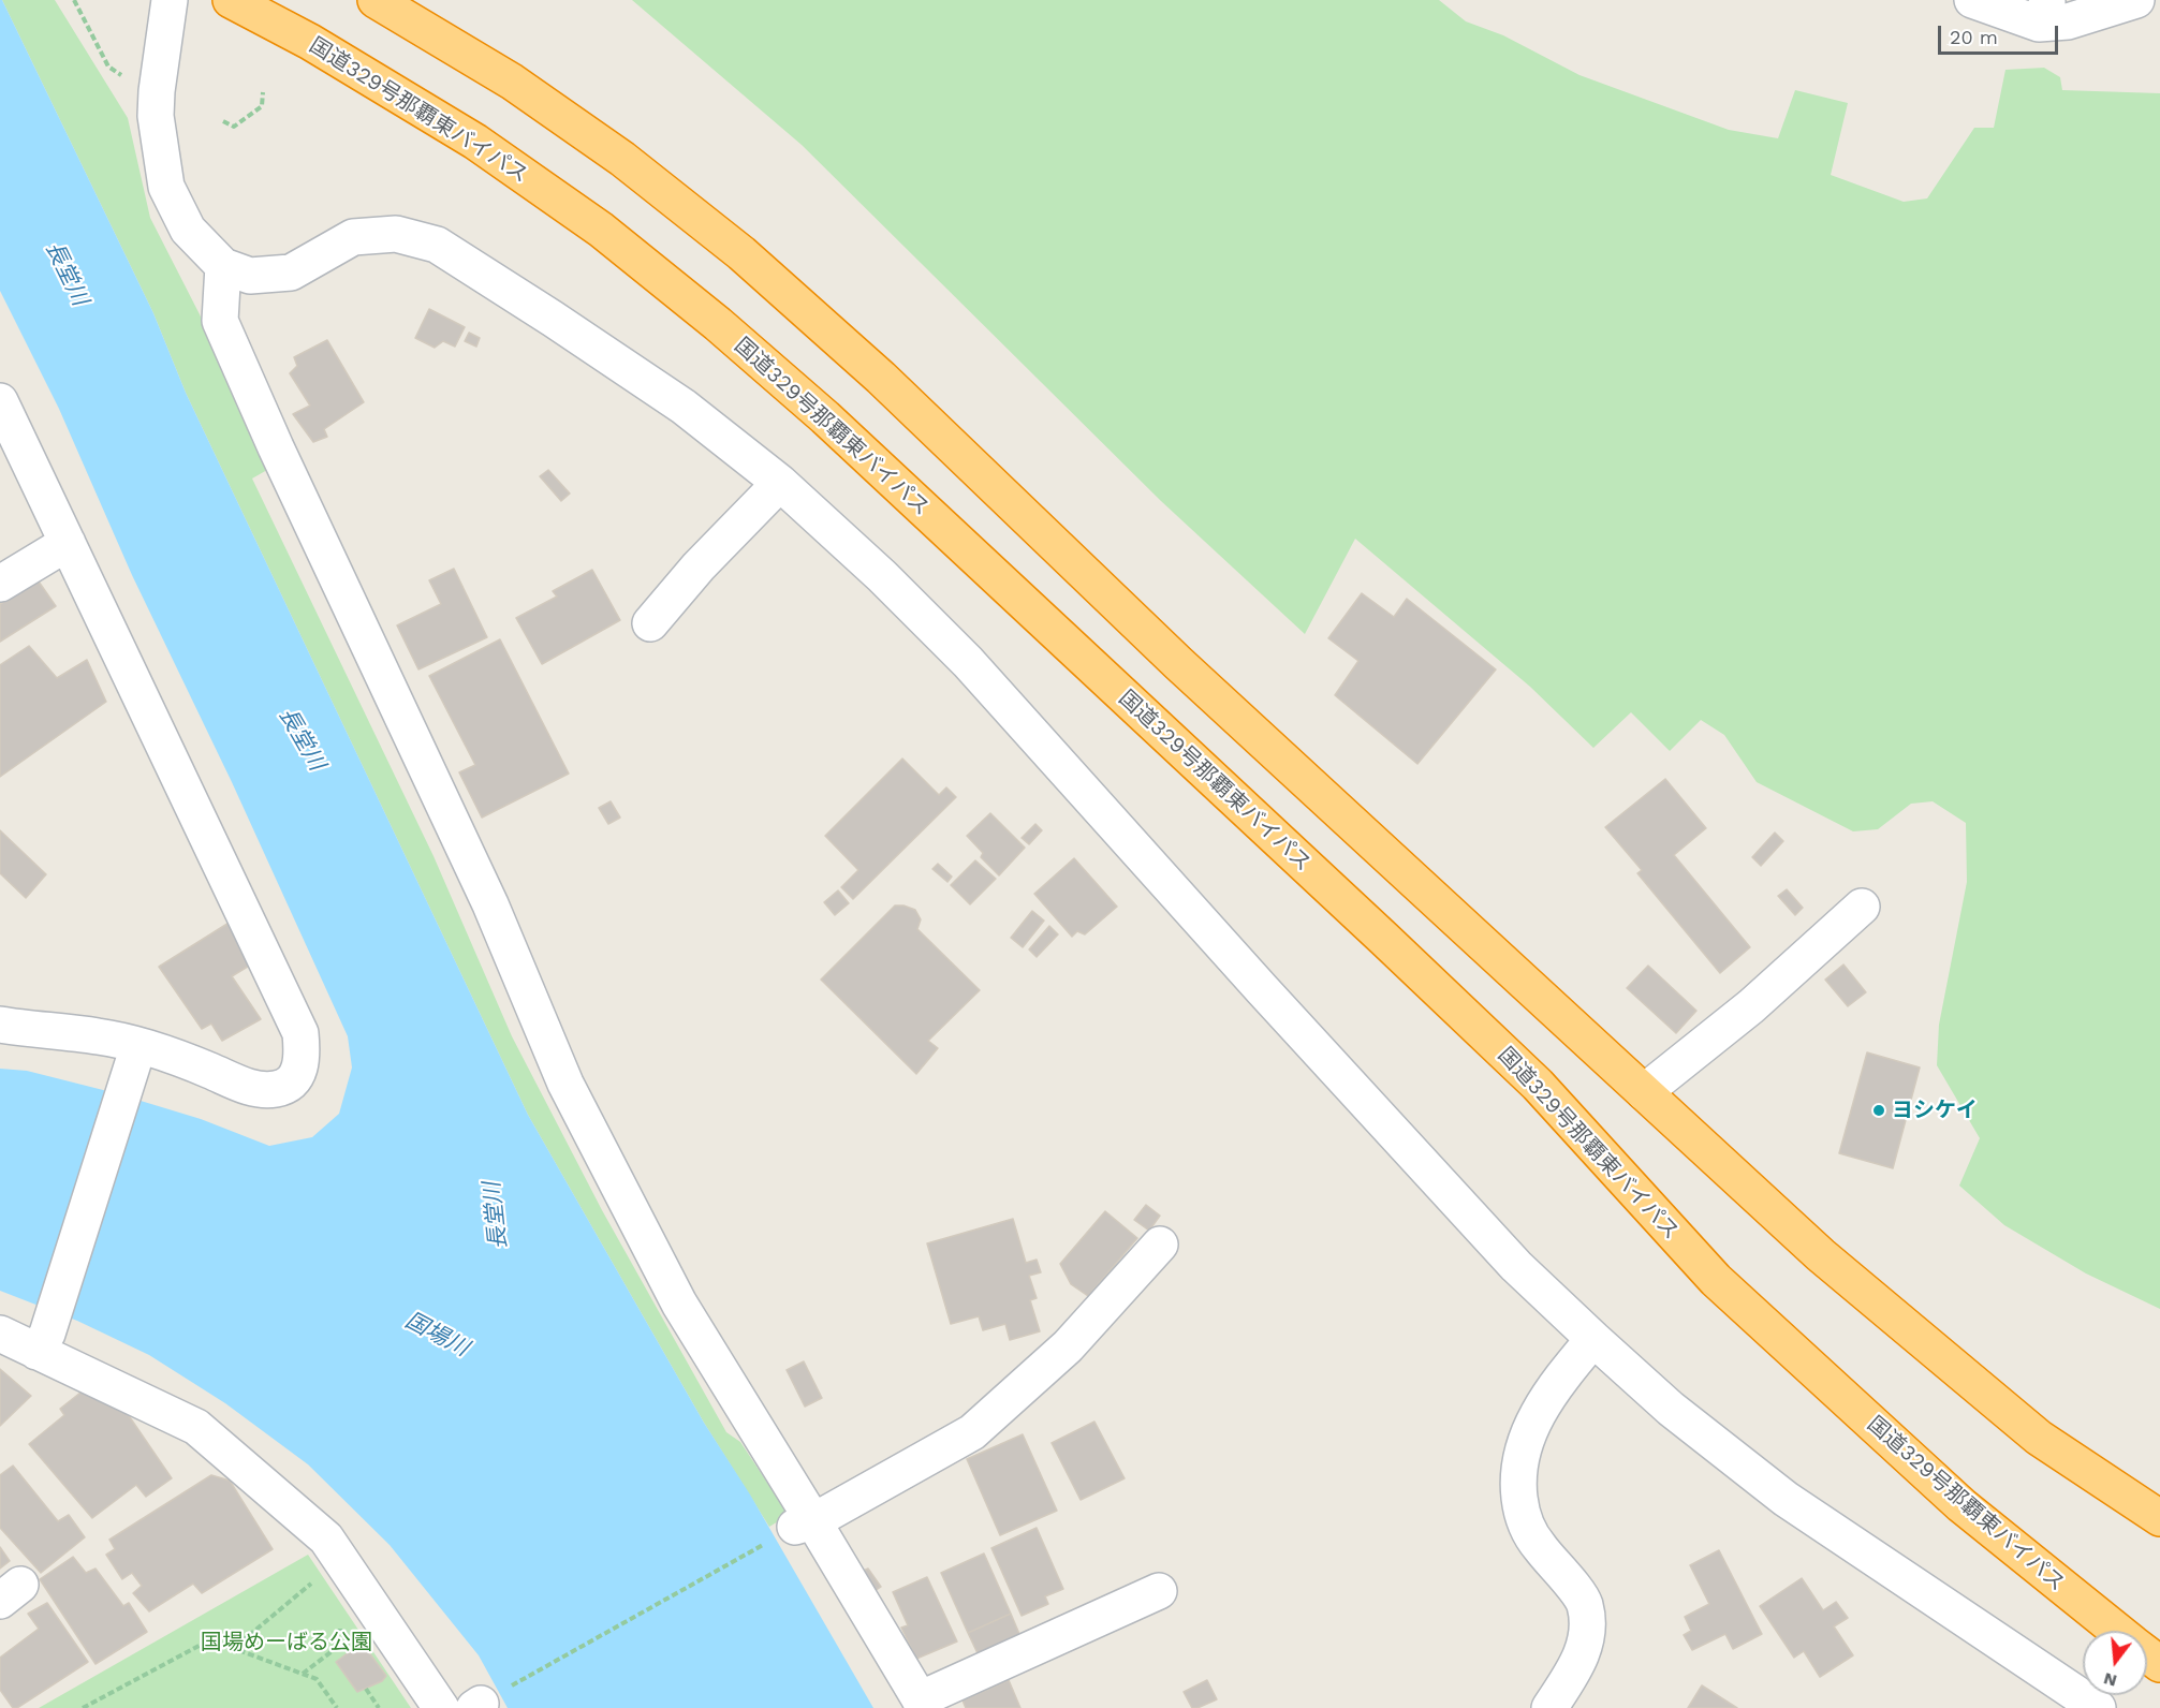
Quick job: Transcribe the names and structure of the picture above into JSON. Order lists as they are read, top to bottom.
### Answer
{
  "streets": {
    "highway": ["国道329号那覇東バイパス"]
  },
  "water": ["長堂川", "国場川"],
  "parks": ["国場めーばる公園"],
  "places": ["ヨシケイ"],
  "scale_bar": "20 m",
  "north": "bottom"
}
